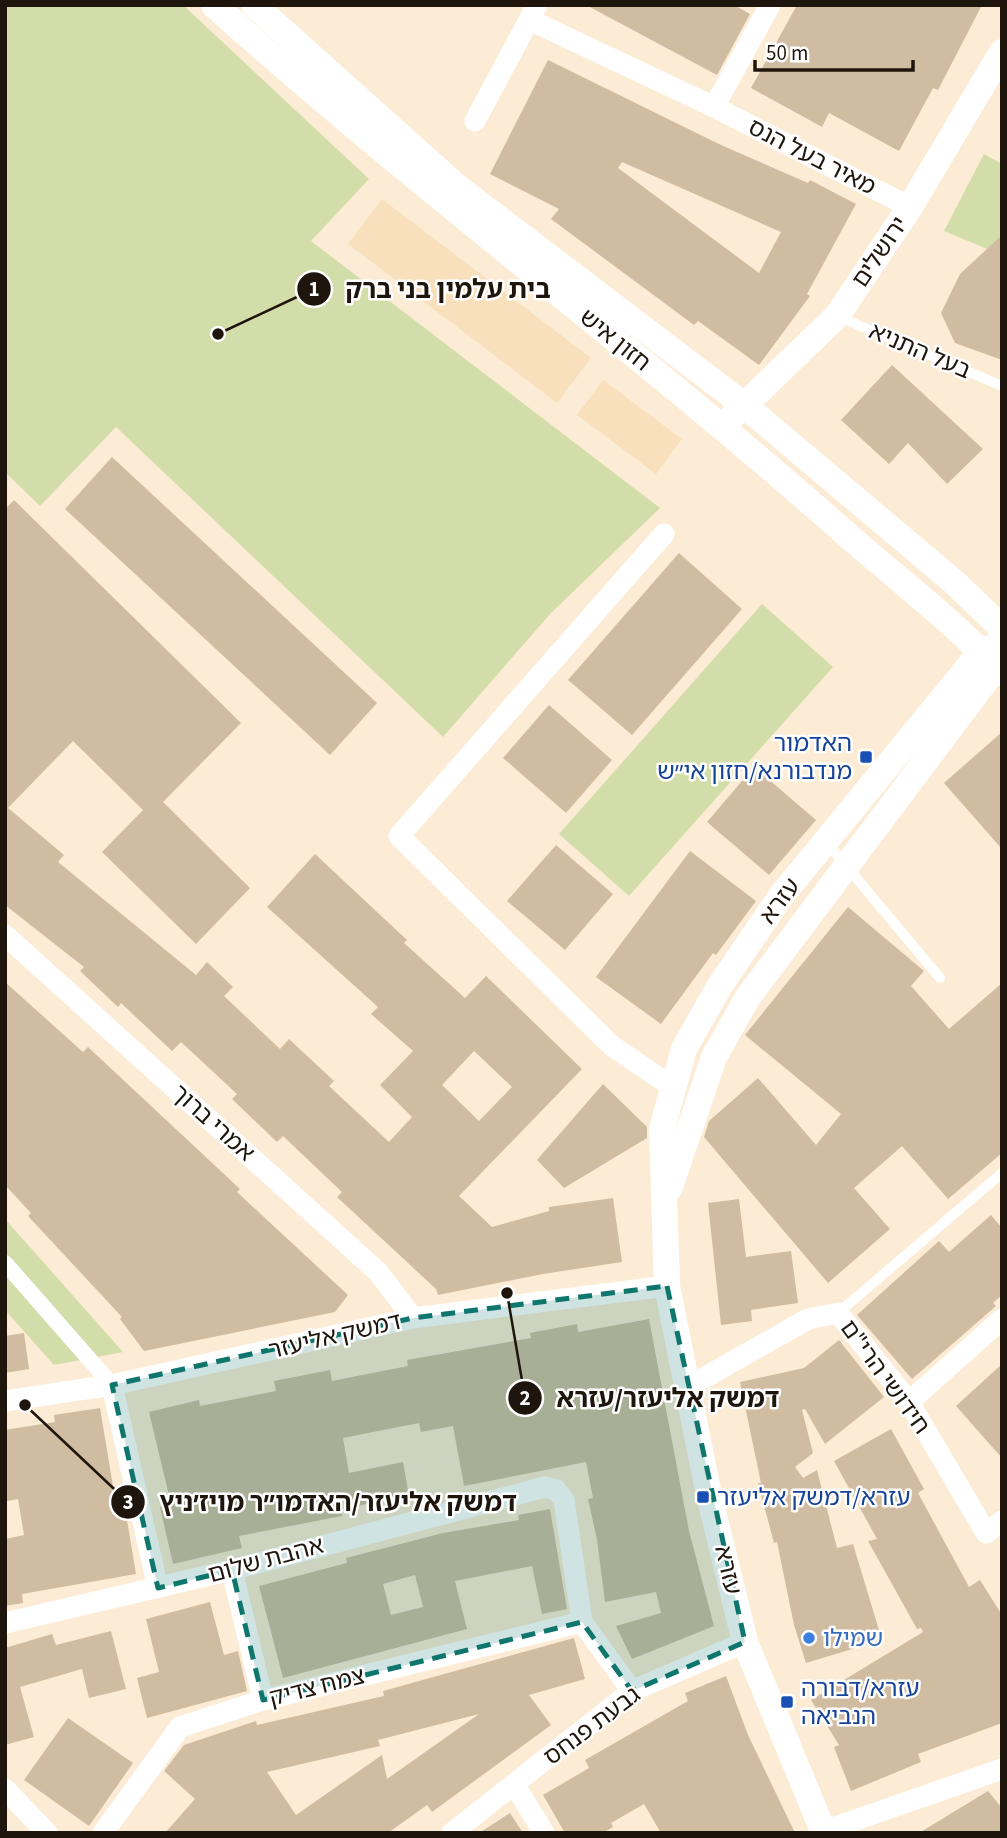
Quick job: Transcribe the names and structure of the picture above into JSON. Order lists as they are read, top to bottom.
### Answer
{
  "streets": {
    "street": [
      "מאיר בעל הנס",
      "ירושלים",
      "חזון איש",
      "עזרא",
      "אמרי ברוך",
      "דמשק אליעזר",
      "חידושי הרי\"ם",
      "אהבת שלום",
      "צמח צדיק",
      "גבעת פנחס"
    ],
    "lane": ["בעל התניא"]
  },
  "crossings": [
    ["מאיר בעל הנס", "ירושלים"],
    ["ירושלים", "חזון איש"],
    ["ירושלים", "בעל התניא"],
    ["חזון איש", "עזרא"],
    ["עזרא", "דמשק אליעזר"],
    ["עזרא", "חידושי הרי\"ם"],
    ["עזרא", "גבעת פנחס"],
    ["אמרי ברוך", "דמשק אליעזר"],
    ["אהבת שלום", "צמח צדיק"],
    ["אהבת שלום", "גבעת פנחס"]
  ],
  "places": {
    "other": [
      "בית עלמין בני ברק",
      "דמשק אליעזר/עזרא",
      "דמשק אליעזר/האדמו״ר מויז׳ניץ",
      "שמילו"
    ],
    "transit": ["האדמור מנדבורנא/חזון אי״ש", "עזרא/דמשק אליעזר", "עזרא/דבורה הנביאה"]
  },
  "scale_bar": "50 m"
}
